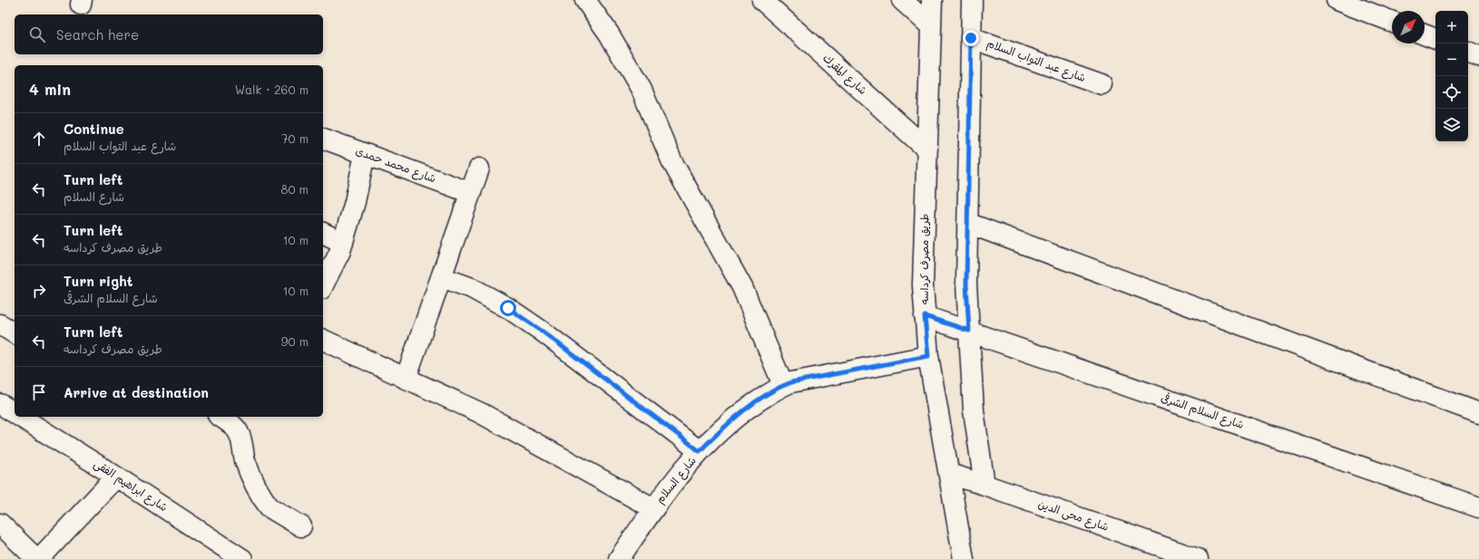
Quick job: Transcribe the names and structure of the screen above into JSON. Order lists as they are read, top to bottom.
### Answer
{
  "streets": {
    "street": [
      "شارع عبد التواب السلام",
      "شارع المقرك",
      "شارع محمد حمدى",
      "طريق مصرف كرداسه",
      "شارع السلام الشرقى",
      "شارع السلام",
      "شارع ابراهيم الفقى",
      "شارع محى الدين"
    ]
  },
  "crossings": [
    ["شارع المقرك", "طريق مصرف كرداسه"],
    ["طريق مصرف كرداسه", "شارع السلام الشرقى"],
    ["طريق مصرف كرداسه", "شارع السلام"],
    ["طريق مصرف كرداسه", "شارع محى الدين"]
  ],
  "north": "top right",
  "page": {
    "map_buttons": ["+", "−"],
    "search": "Search here",
    "heading": ["4 min", "Walk · 260 m"],
    "list": [
      ["Continue", "شارع عبد التواب السلام", "70 m"],
      ["Turn left", "شارع السلام", "80 m"],
      ["Turn left", "طريق مصرف كرداسه", "10 m"],
      ["Turn right", "شارع السلام الشرقى", "10 m"],
      ["Turn left", "طريق مصرف كرداسه", "90 m"],
      "Arrive at destination"
    ]
  }
}
